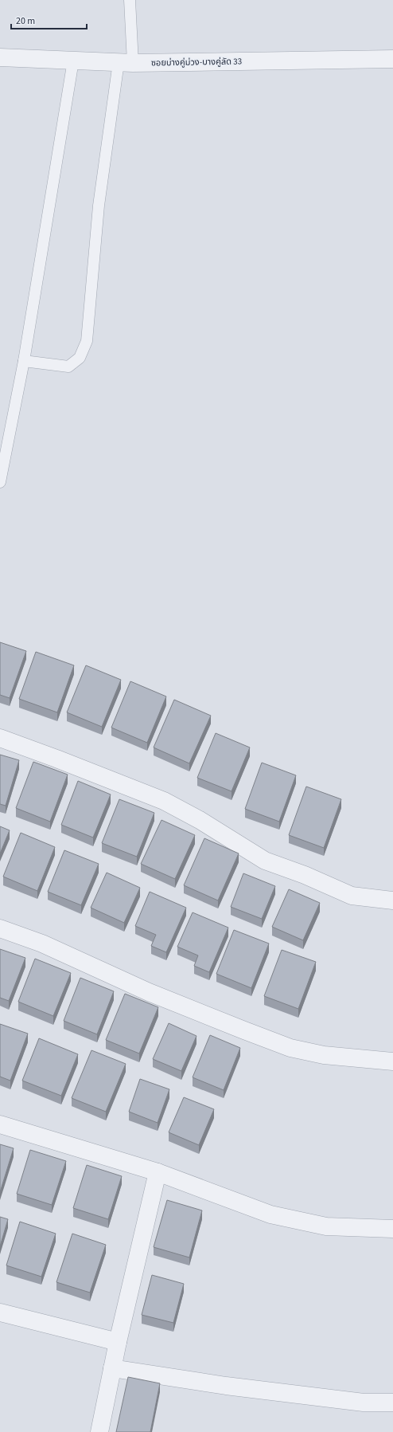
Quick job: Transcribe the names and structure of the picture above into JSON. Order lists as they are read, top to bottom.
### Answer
{
  "streets": {
    "street": ["ซอยบ่างคู่ม่วง-บางคู่ลัด 33"]
  },
  "scale_bar": "20 m"
}
